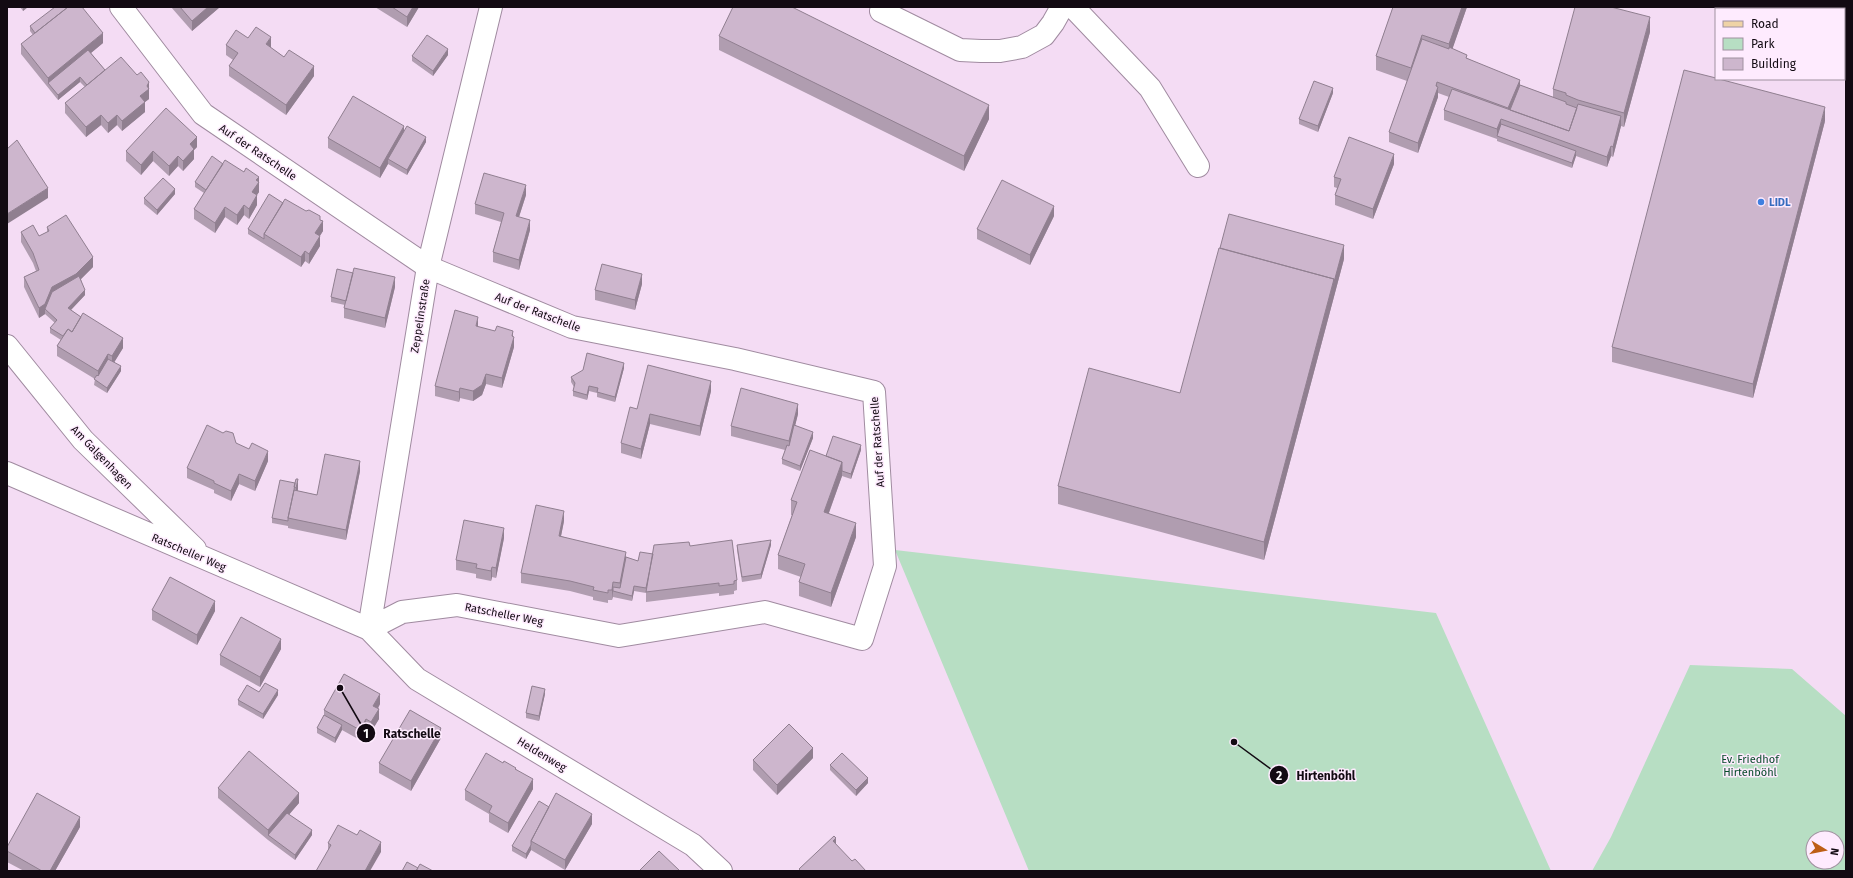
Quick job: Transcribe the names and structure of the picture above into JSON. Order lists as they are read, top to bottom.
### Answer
{
  "streets": {
    "street": [
      "Auf der Ratschelle",
      "Zeppelinstraße",
      "Am Galgenhagen",
      "Ratscheller Weg",
      "Heldenweg"
    ]
  },
  "crossings": [
    ["Auf der Ratschelle", "Zeppelinstraße"],
    ["Auf der Ratschelle", "Ratscheller Weg"],
    ["Zeppelinstraße", "Ratscheller Weg"],
    ["Zeppelinstraße", "Heldenweg"],
    ["Am Galgenhagen", "Ratscheller Weg"],
    ["Ratscheller Weg", "Heldenweg"]
  ],
  "parks": ["Ev. Friedhof Hirtenböhl"],
  "places": ["LIDL", "Ratschelle", "Hirtenböhl"],
  "legend": ["Road", "Park", "Building"],
  "north": "right"
}
